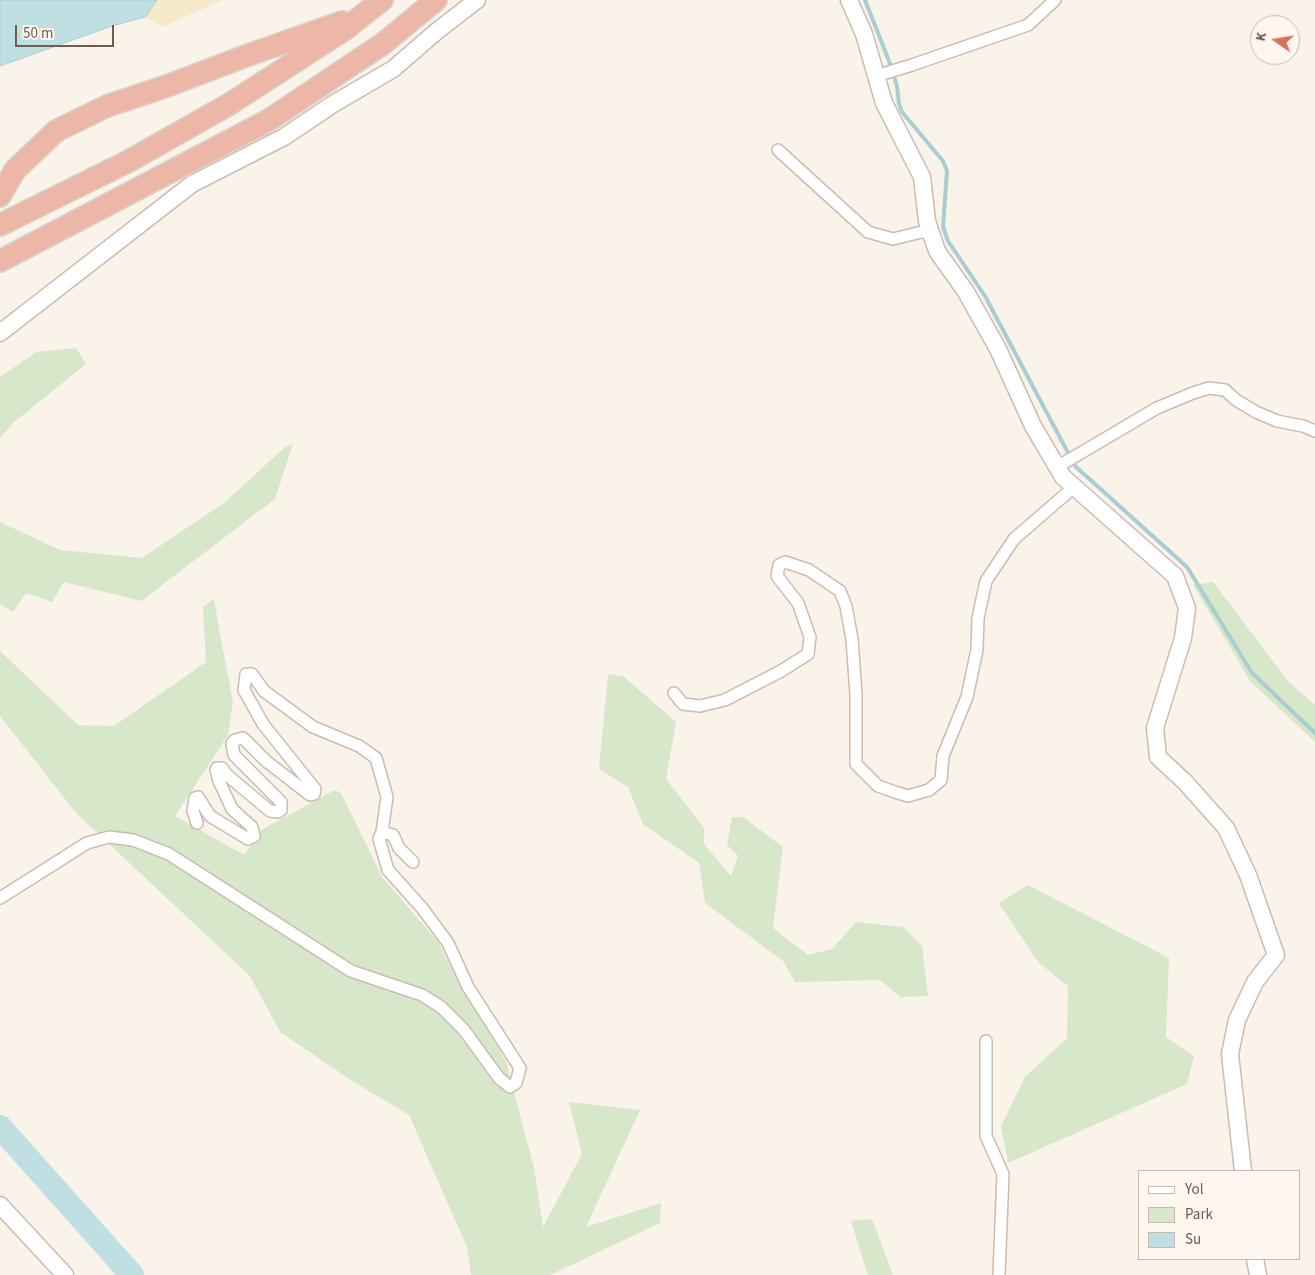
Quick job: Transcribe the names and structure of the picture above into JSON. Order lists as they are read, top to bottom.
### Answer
{
  "legend": ["Yol", "Park", "Su"],
  "scale_bar": "50 m",
  "north": "left"
}
